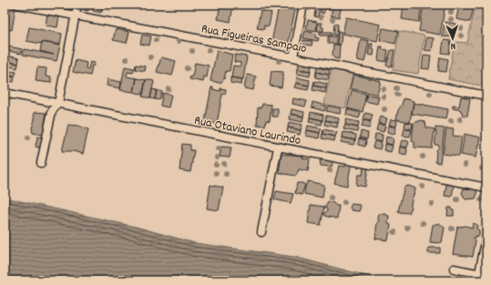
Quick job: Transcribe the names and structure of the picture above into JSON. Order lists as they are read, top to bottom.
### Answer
{
  "streets": {
    "street": ["Rua Figueiras Sampaio", "Rua Otaviano Laurindo"]
  },
  "north": "bottom"
}
